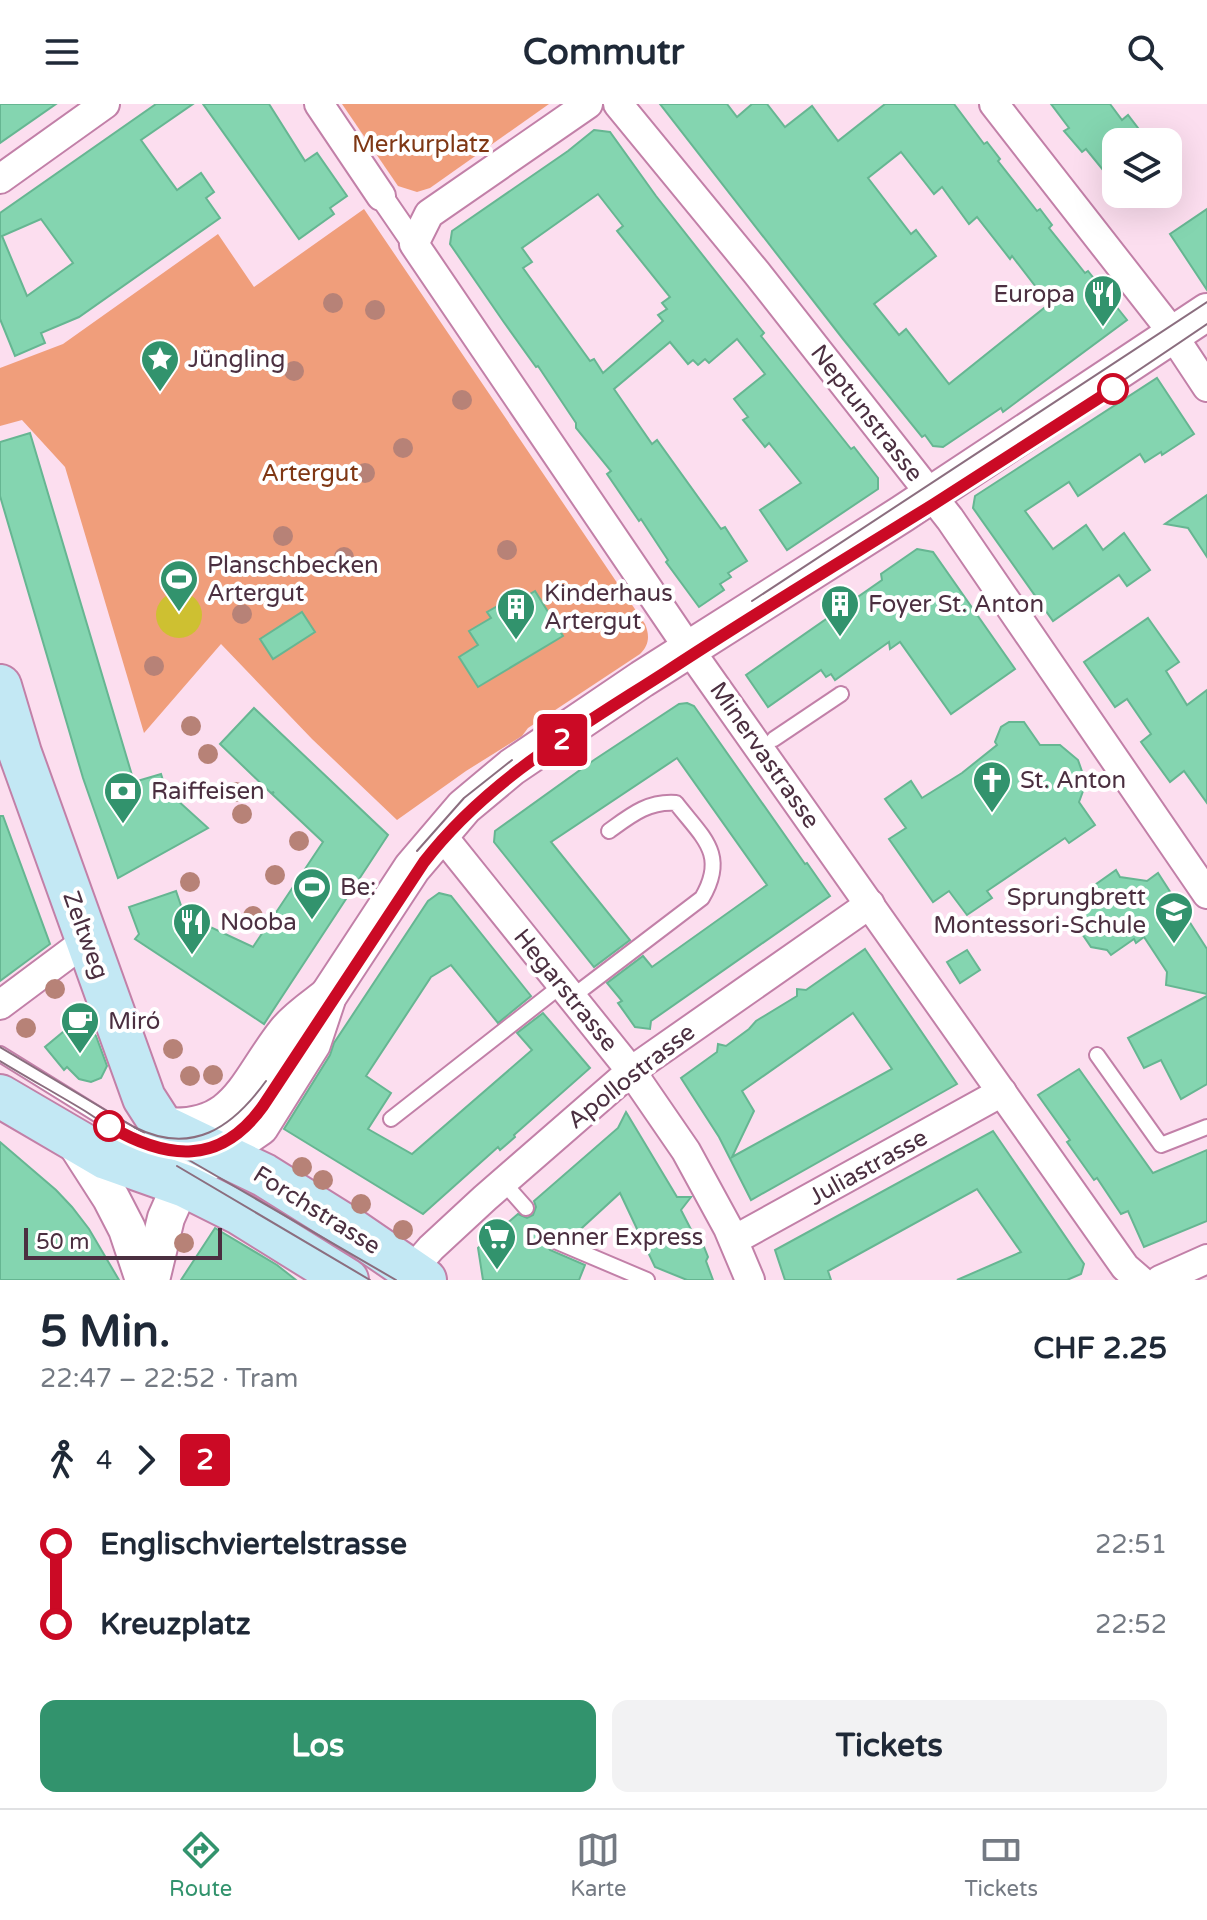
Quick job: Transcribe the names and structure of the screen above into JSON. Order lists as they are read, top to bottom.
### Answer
{
  "streets": {
    "main road": ["Zeltweg", "Forchstrasse"],
    "street": [
      "Neptunstrasse",
      "Minervastrasse",
      "Hegarstrasse",
      "Apollostrasse",
      "Juliastrasse"
    ]
  },
  "crossings": [
    ["Minervastrasse", "Apollostrasse"],
    ["Minervastrasse", "Juliastrasse"],
    ["Zeltweg", "Forchstrasse"],
    ["Hegarstrasse", "Apollostrasse"],
    ["Hegarstrasse", "Juliastrasse"],
    ["Apollostrasse", "Forchstrasse"]
  ],
  "parks": ["Merkurplatz", "Artergut"],
  "places": {
    "restaurant": ["Europa", "Nooba"],
    "place": ["Jüngling"],
    "sports": ["Planschbecken Artergut", "Be:"],
    "building": ["Foyer St. Anton", "Kinderhaus Artergut"],
    "church": ["St. Anton"],
    "bank": ["Raiffeisen"],
    "school or university": ["Sprungbrett Montessori-Schule"],
    "cafe": ["Miró"],
    "supermarket": ["Denner Express"]
  },
  "lines": ["tram line 2"],
  "scale_bar": "50 m",
  "page": {
    "header": "Commutr",
    "on_map": "2",
    "scale": "50 m",
    "heading": ["5 Min.", "22:47 – 22:52 · Tram", "CHF 2.25"],
    "legs": ["4", "2"],
    "list": [
      {
        "name": "Englischviertelstrasse",
        "value": "22:51"
      },
      {
        "name": "Kreuzplatz",
        "value": "22:52"
      }
    ],
    "buttons": ["Los", "Tickets"],
    "tabs": ["Route", "Karte", "Tickets"]
  }
}
